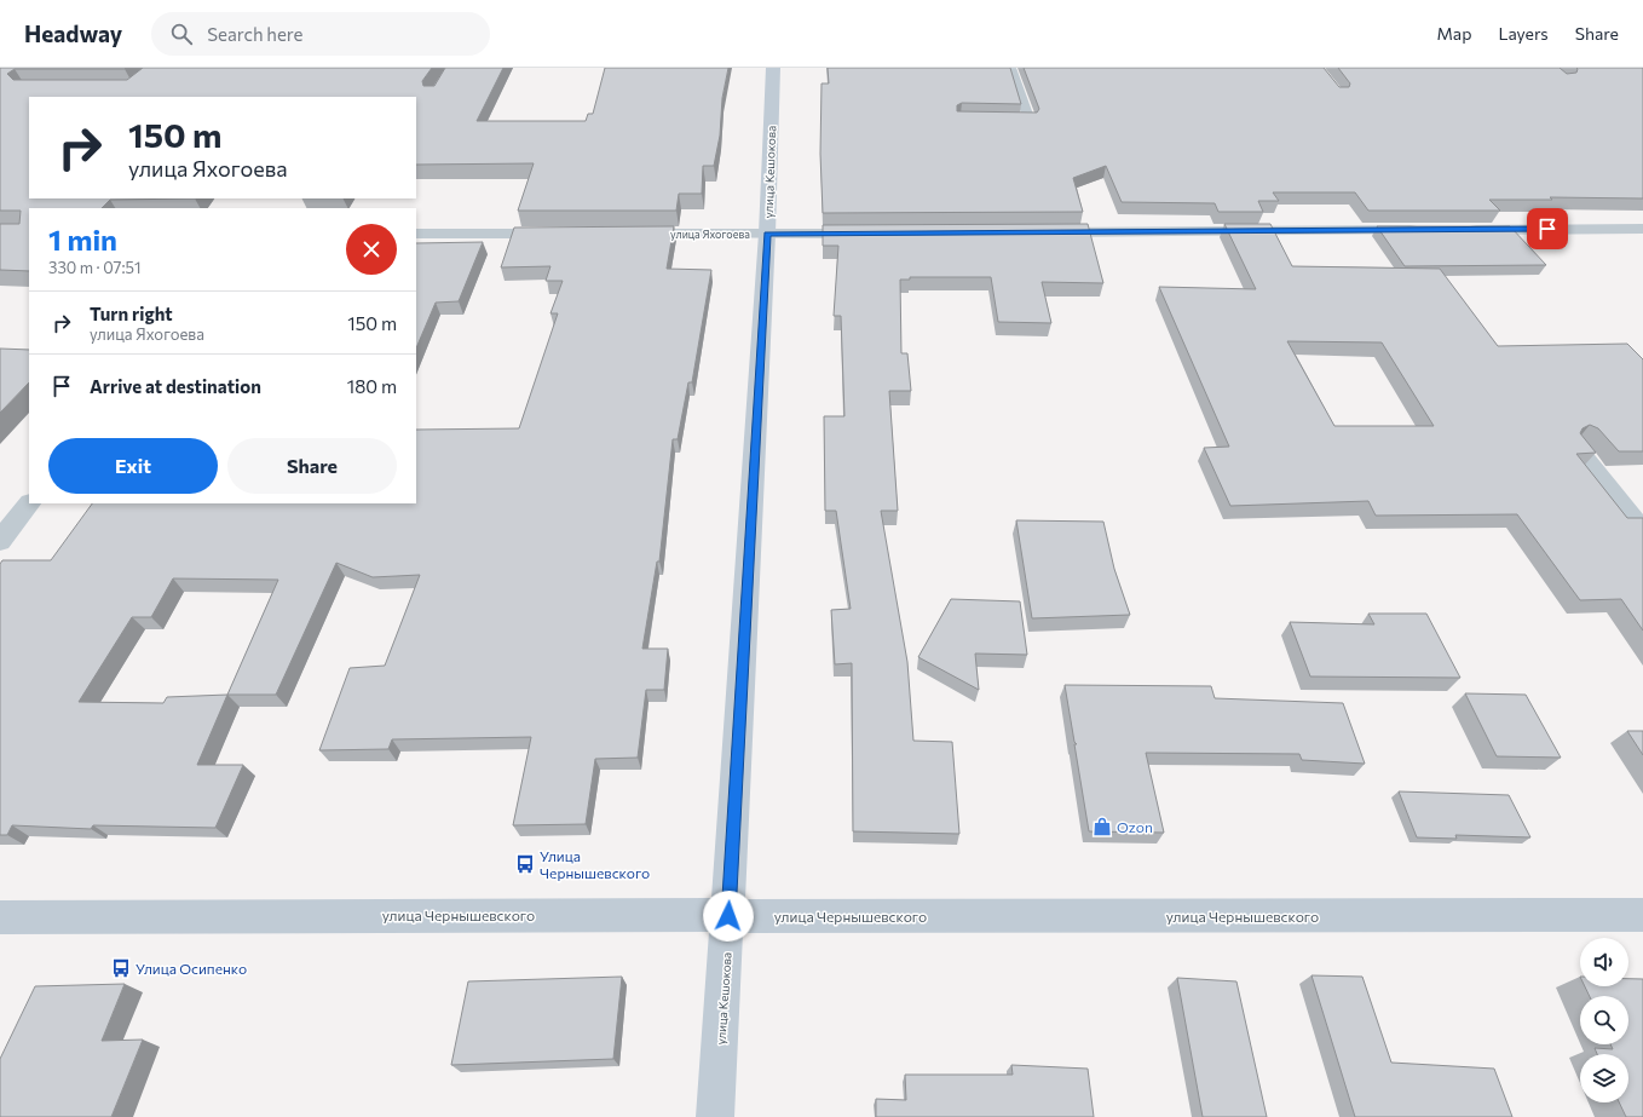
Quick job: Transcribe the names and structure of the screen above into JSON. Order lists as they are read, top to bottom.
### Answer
{
  "streets": {
    "street": ["улица Кешокова", "улица Яхогоева", "улица Чернышевского"]
  },
  "crossings": [
    ["улица Кешокова", "улица Яхогоева"],
    ["улица Кешокова", "улица Чернышевского"]
  ],
  "places": {
    "shop": ["Ozon"],
    "bus stop": ["Улица Чернышевского", "Улица Осипенко"]
  },
  "page": {
    "header": "Headway",
    "search": "Search here",
    "nav": ["Map", "Layers", "Share"],
    "turn": ["150 m", "улица Яхогоева"],
    "heading": ["1 min", "330 m · 07:51"],
    "list": [
      {
        "name": "Turn right",
        "note": "улица Яхогоева",
        "value": "150 m"
      },
      {
        "name": "Arrive at destination",
        "value": "180 m"
      }
    ],
    "buttons": ["Exit", "Share"]
  }
}
